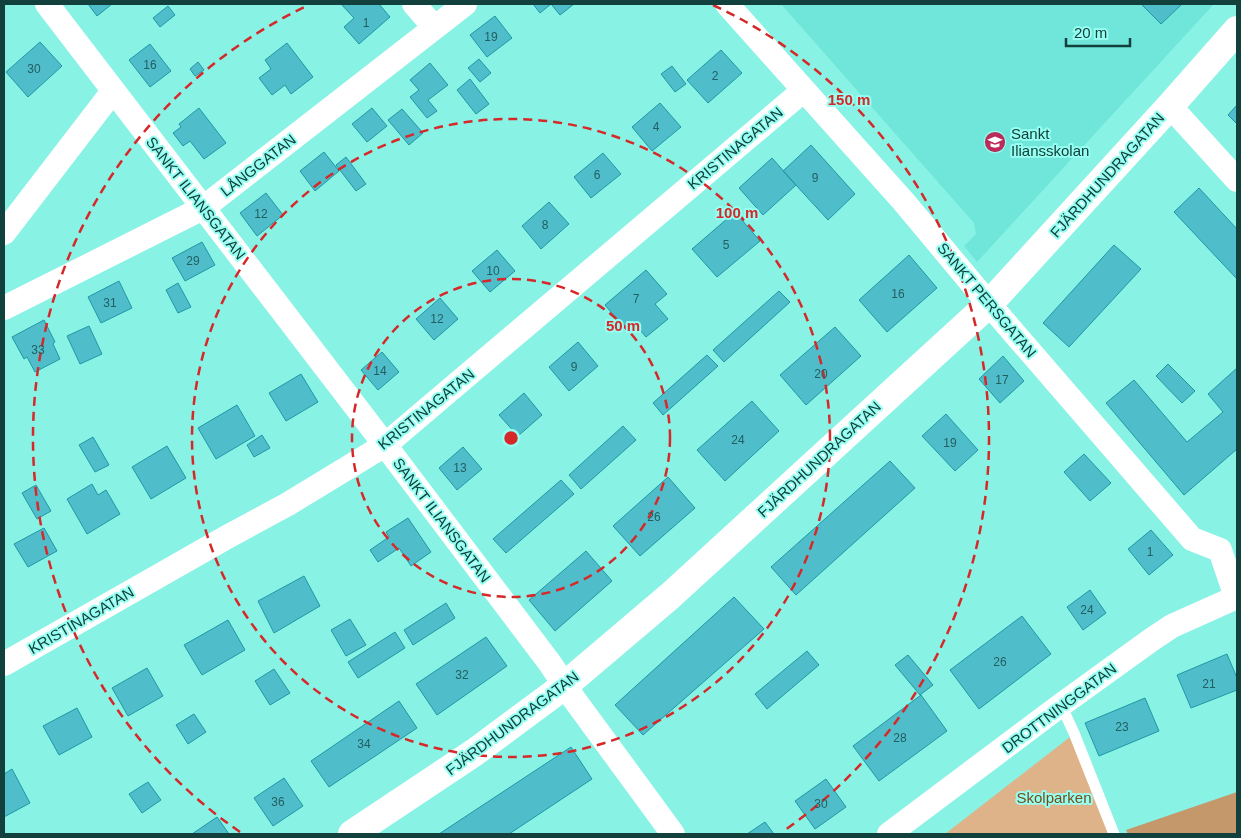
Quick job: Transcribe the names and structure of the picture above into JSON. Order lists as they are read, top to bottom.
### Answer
{
  "streets": {
    "main road": ["FJÄRDHUNDRAGATAN"],
    "street": [
      "KRISTINAGATAN",
      "LÅNGGATAN",
      "SANKT ILIANSGATAN",
      "SANKT PERSGATAN",
      "DROTTNINGGATAN"
    ]
  },
  "crossings": [
    ["KRISTINAGATAN", "SANKT ILIANSGATAN"],
    ["KRISTINAGATAN", "SANKT PERSGATAN"],
    ["LÅNGGATAN", "SANKT ILIANSGATAN"],
    ["FJÄRDHUNDRAGATAN", "SANKT ILIANSGATAN"],
    ["FJÄRDHUNDRAGATAN", "SANKT PERSGATAN"],
    ["SANKT PERSGATAN", "DROTTNINGGATAN"]
  ],
  "parks": ["Skolparken"],
  "places": {
    "school or university": ["Sankt Iliansskolan"]
  },
  "house_numbers": [
    "1",
    "19",
    "16",
    "30",
    "2",
    "4",
    "6",
    "9",
    "12",
    "8",
    "5",
    "29",
    "10",
    "16",
    "7",
    "31",
    "12",
    "33",
    "9",
    "14",
    "20",
    "17",
    "24",
    "19",
    "13",
    "26",
    "1",
    "24",
    "26",
    "32",
    "21",
    "23",
    "28",
    "34",
    "36",
    "30"
  ],
  "scale_bar": "20 m",
  "rings": ["150 m", "100 m", "50 m"]
}
